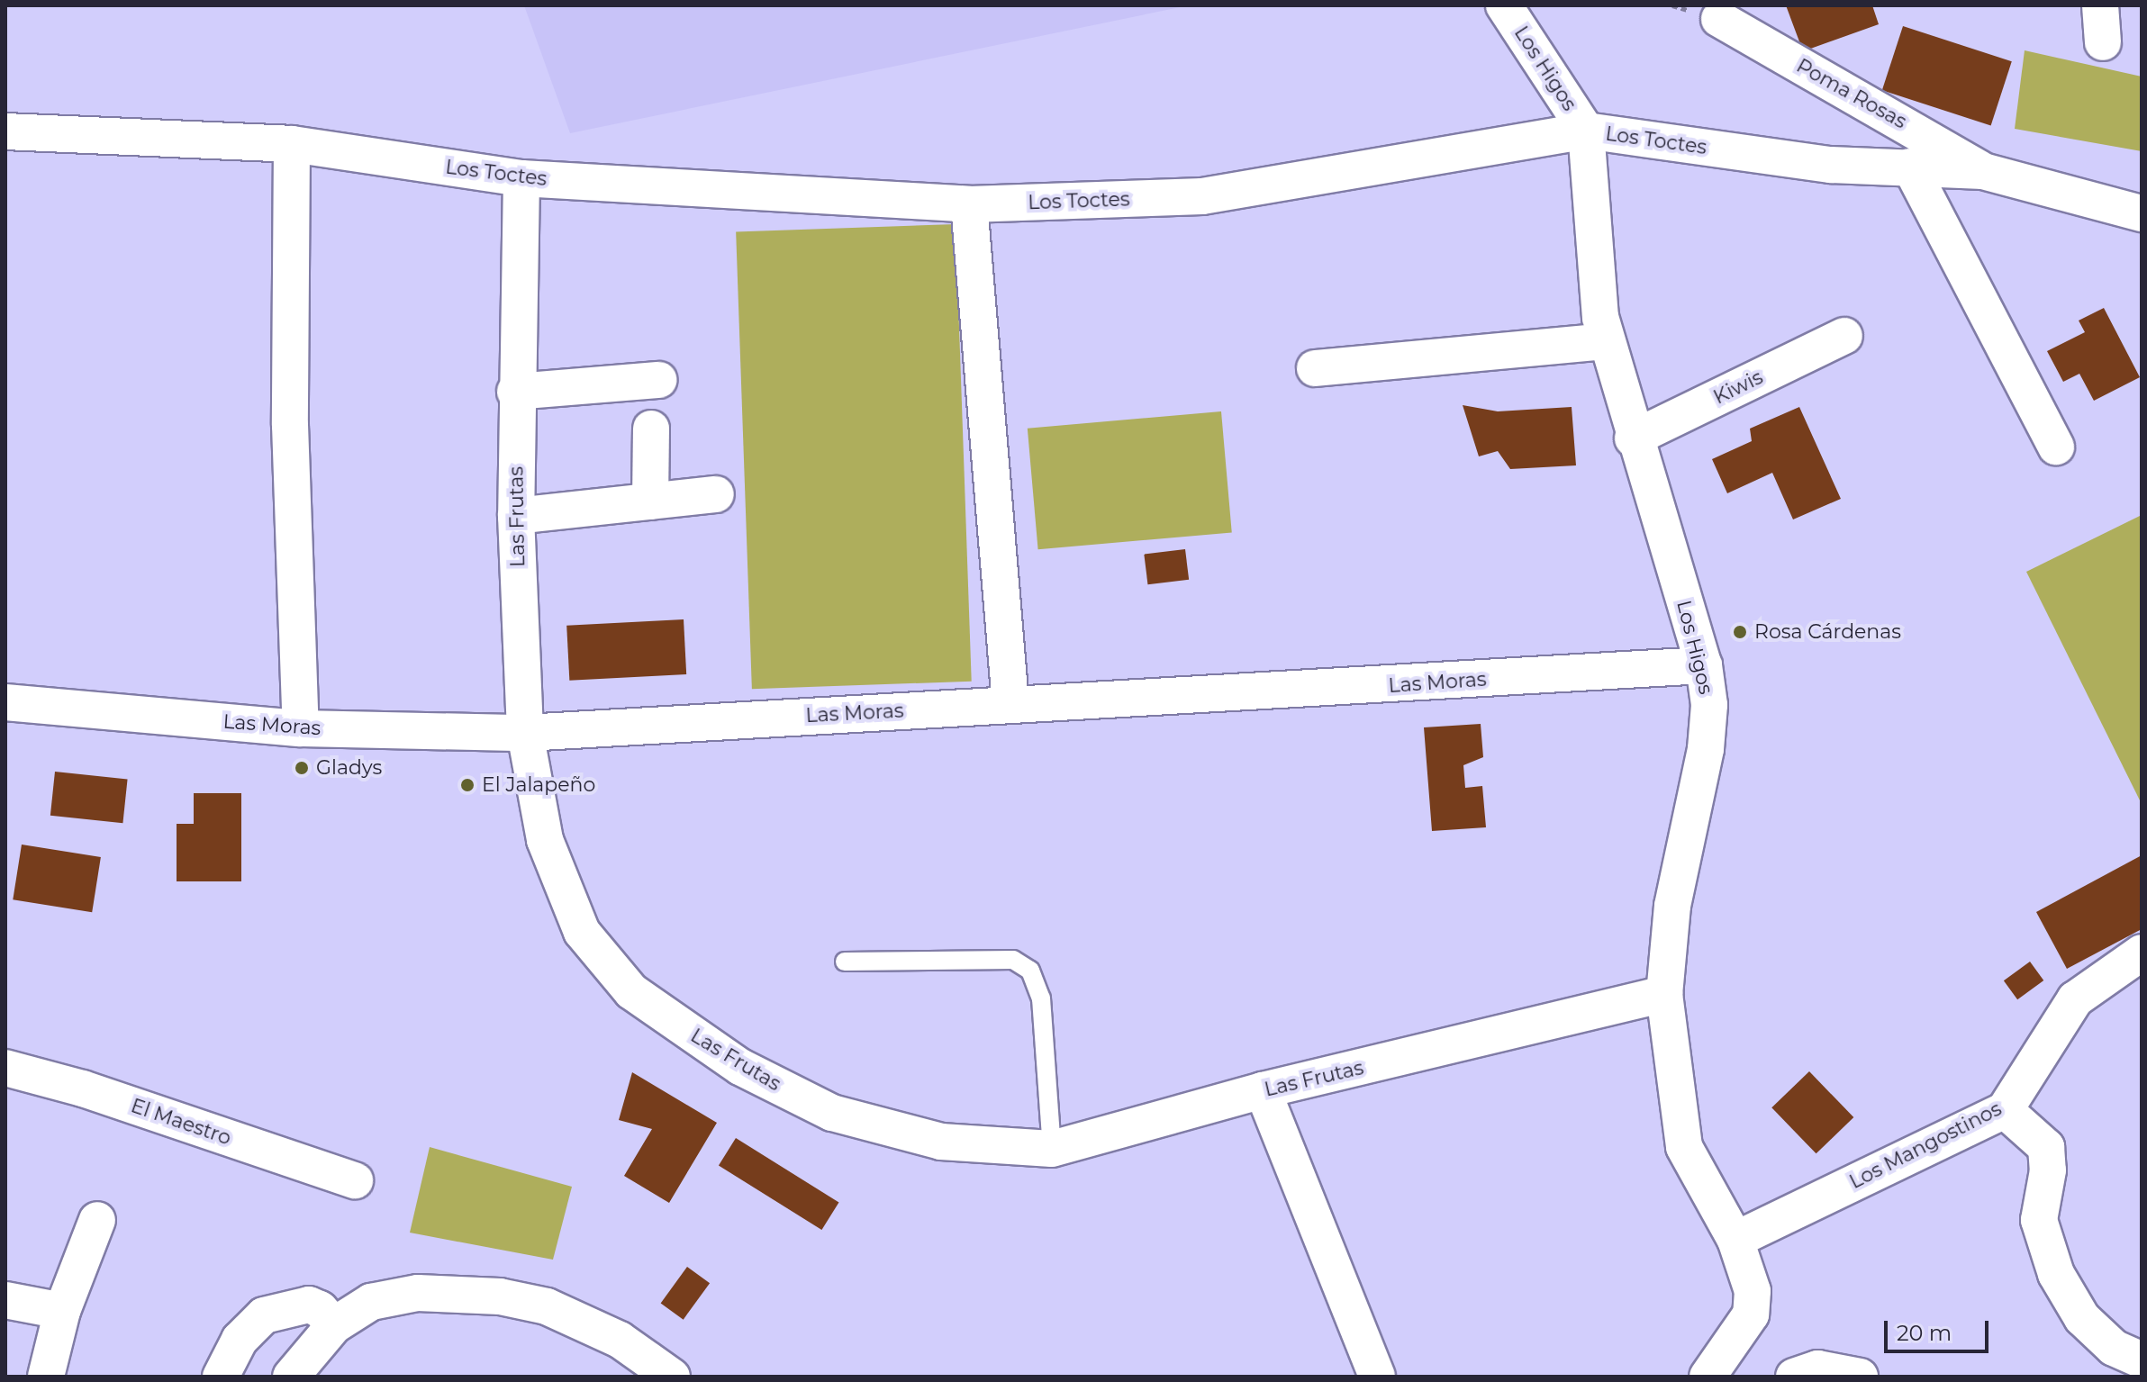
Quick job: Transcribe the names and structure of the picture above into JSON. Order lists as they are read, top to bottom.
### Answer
{
  "streets": {
    "street": [
      "Los Higos",
      "Poma Rosas",
      "Los Toctes",
      "Kiwis",
      "Las Frutas",
      "Las Moras",
      "El Maestro",
      "Los Mangostinos"
    ]
  },
  "crossings": [
    ["Los Higos", "Los Toctes"],
    ["Los Higos", "Kiwis"],
    ["Los Higos", "Las Frutas"],
    ["Los Higos", "Las Moras"],
    ["Los Higos", "Los Mangostinos"],
    ["Poma Rosas", "Los Toctes"],
    ["Los Toctes", "Las Frutas"],
    ["Las Frutas", "Las Moras"]
  ],
  "places": ["Rosa Cárdenas", "Gladys", "El Jalapeño"],
  "scale_bar": "20 m"
}
